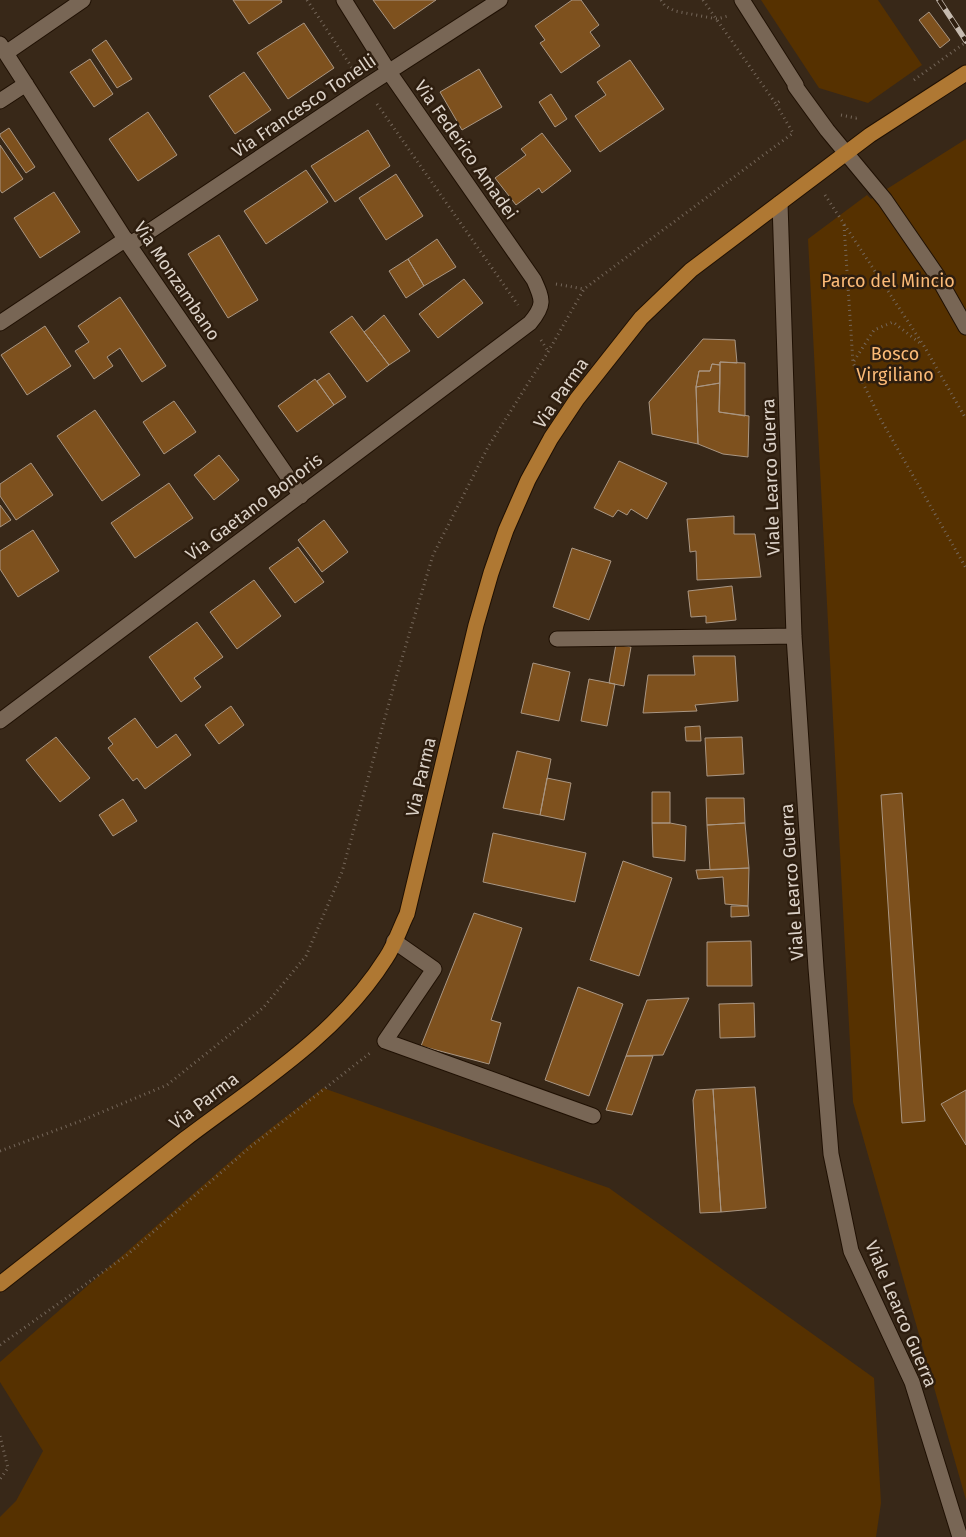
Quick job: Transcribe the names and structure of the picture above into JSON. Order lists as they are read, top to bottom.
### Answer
{
  "streets": {
    "main road": ["Via Parma"],
    "street": [
      "Via Francesco Tonelli",
      "Via Federico Amadei",
      "Via Monzambano",
      "Viale Learco Guerra",
      "Via Gaetano Bonoris"
    ]
  },
  "crossings": [
    ["Via Francesco Tonelli", "Via Federico Amadei"],
    ["Via Francesco Tonelli", "Via Monzambano"],
    ["Via Federico Amadei", "Via Gaetano Bonoris"],
    ["Via Monzambano", "Via Gaetano Bonoris"],
    ["Via Parma", "Viale Learco Guerra"]
  ],
  "parks": ["Parco del Mincio", "Bosco Virgiliano"]
}
